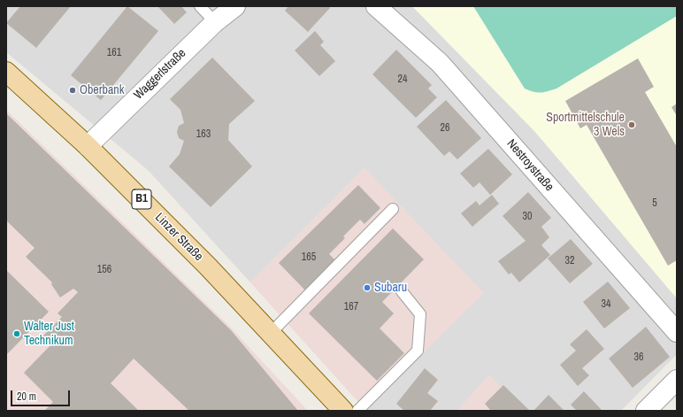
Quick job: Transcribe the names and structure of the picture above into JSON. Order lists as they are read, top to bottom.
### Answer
{
  "streets": {
    "main road": ["B1", "Linzer Straße"],
    "street": ["Waggerlstraße", "Nestroystraße"]
  },
  "crossings": [
    ["Waggerlstraße", "Linzer Straße"]
  ],
  "places": [
    "Oberbank",
    "Sportmittelschule 3 Wels",
    "Subaru",
    "Walter Just Technikum"
  ],
  "house_numbers": [
    "161",
    "24",
    "26",
    "163",
    "5",
    "30",
    "165",
    "32",
    "156",
    "34",
    "167",
    "36"
  ],
  "scale_bar": "20 m"
}
